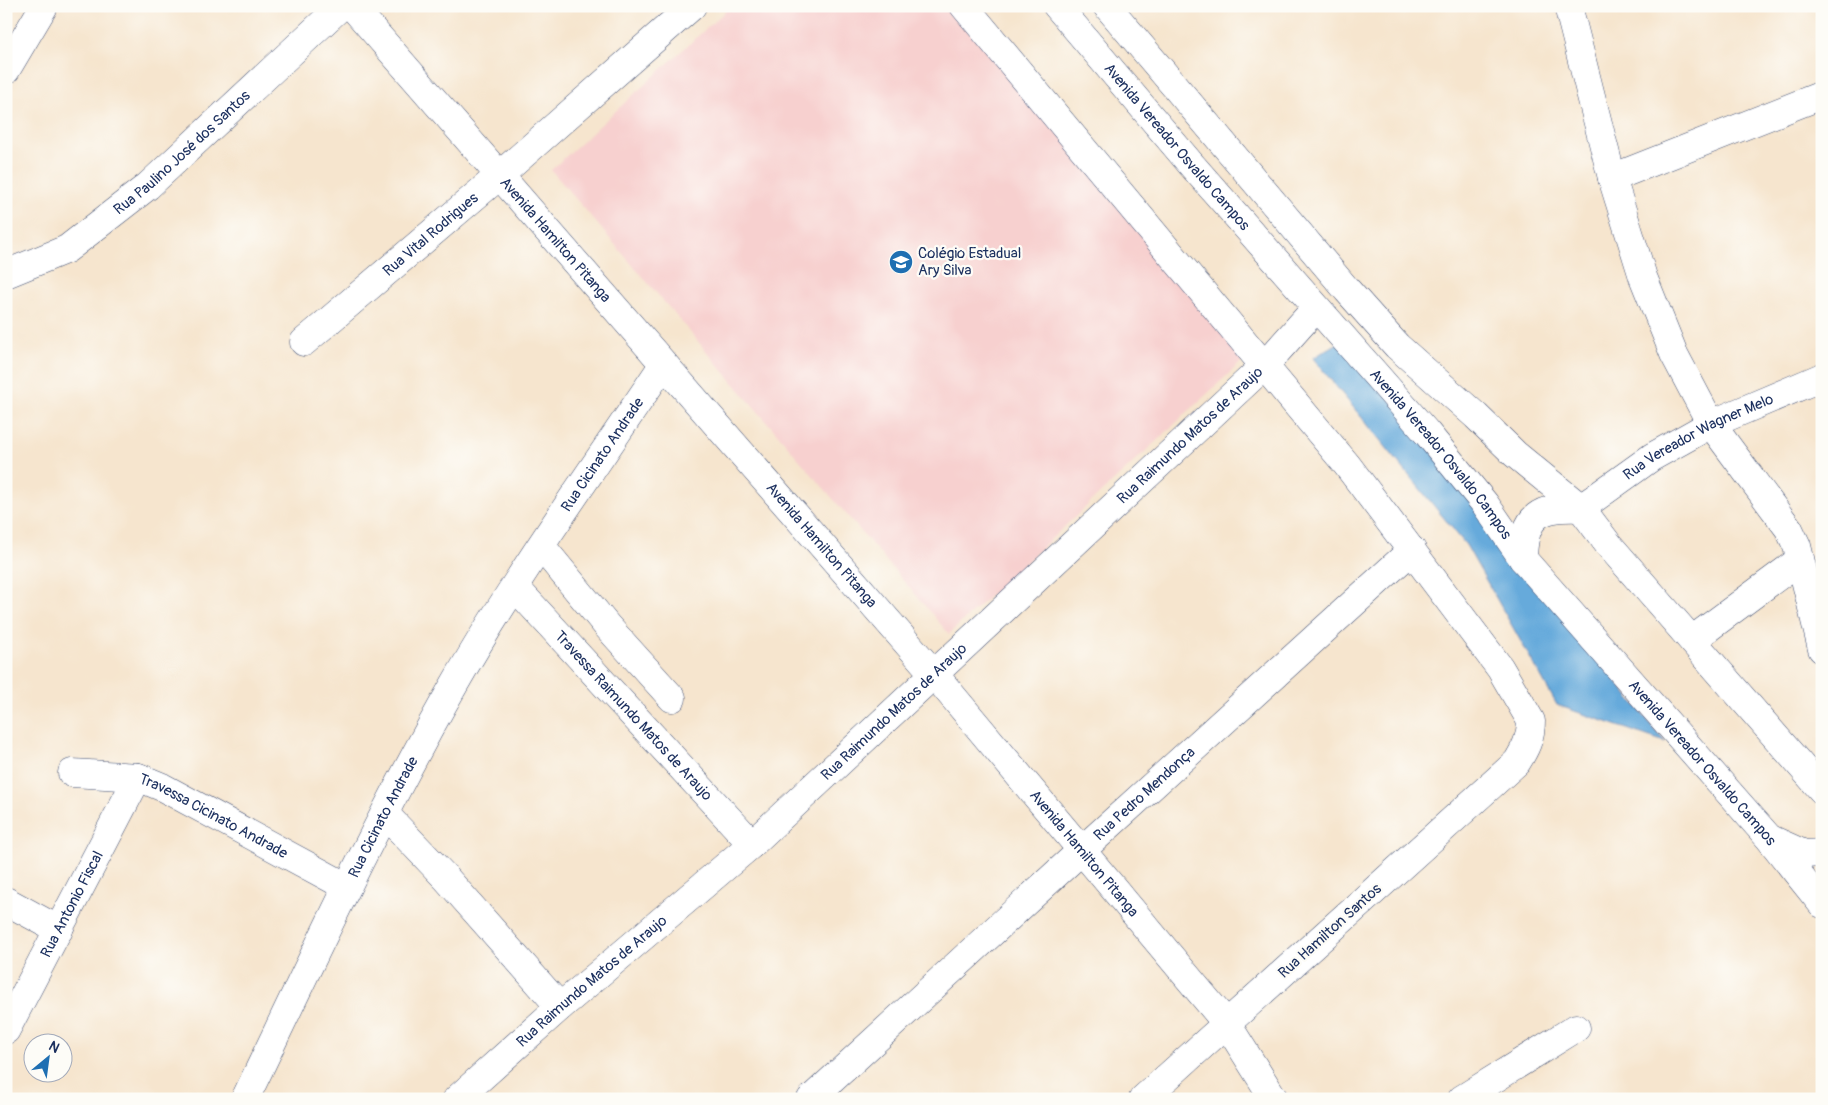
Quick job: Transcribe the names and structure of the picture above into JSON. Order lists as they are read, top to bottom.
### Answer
{
  "streets": {
    "street": [
      "Avenida Vereador Osvaldo Campos",
      "Rua Paulino José dos Santos",
      "Rua Vital Rodrigues",
      "Avenida Hamilton Pitanga",
      "Rua Raimundo Matos de Araujo",
      "Rua Vereador Wagner Melo",
      "Rua Cicinato Andrade",
      "Travessa Raimundo Matos de Araujo",
      "Rua Pedro Mendonça",
      "Travessa Cicinato Andrade",
      "Rua Antonio Fiscal",
      "Rua Hamilton Santos"
    ]
  },
  "crossings": [
    ["Avenida Vereador Osvaldo Campos", "Rua Raimundo Matos de Araujo"],
    ["Rua Vital Rodrigues", "Avenida Hamilton Pitanga"],
    ["Avenida Hamilton Pitanga", "Rua Raimundo Matos de Araujo"],
    ["Avenida Hamilton Pitanga", "Rua Cicinato Andrade"],
    ["Avenida Hamilton Pitanga", "Rua Pedro Mendonça"],
    ["Avenida Hamilton Pitanga", "Rua Hamilton Santos"],
    ["Rua Raimundo Matos de Araujo", "Travessa Raimundo Matos de Araujo"],
    ["Rua Cicinato Andrade", "Travessa Raimundo Matos de Araujo"],
    ["Rua Cicinato Andrade", "Travessa Cicinato Andrade"],
    ["Rua Pedro Mendonça", "Rua Hamilton Santos"],
    ["Travessa Cicinato Andrade", "Rua Antonio Fiscal"]
  ],
  "places": {
    "school or university": ["Colégio Estadual Ary Silva"]
  },
  "north": "top right"
}
